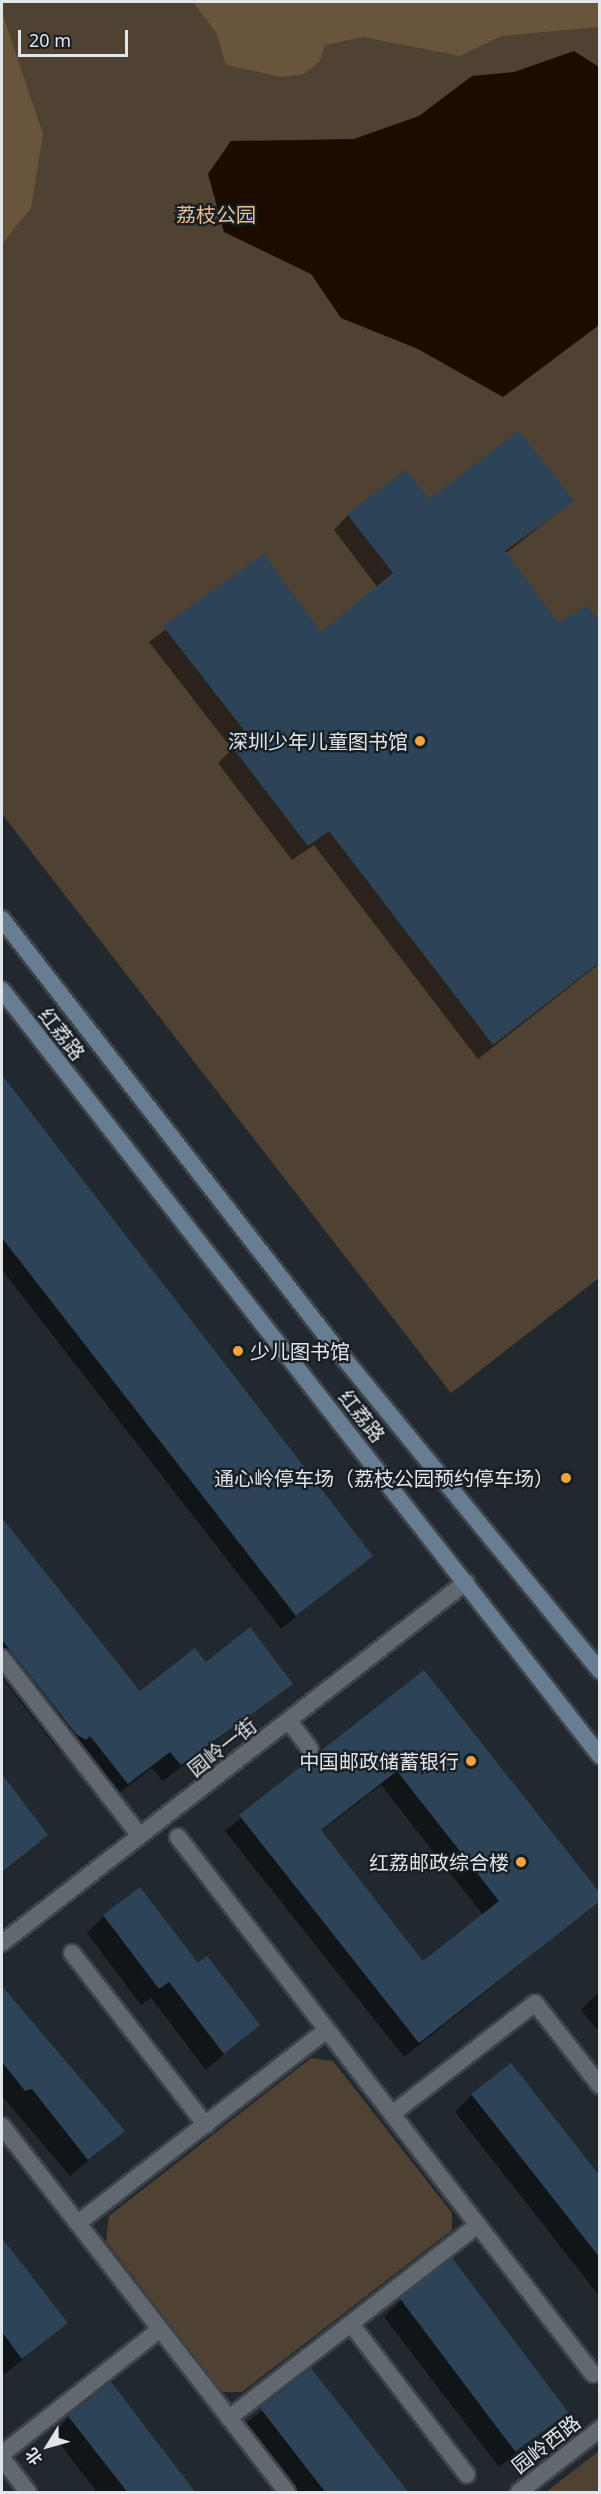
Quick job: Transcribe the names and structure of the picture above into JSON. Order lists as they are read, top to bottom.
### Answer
{
  "streets": {
    "main road": ["红荔路"],
    "street": ["园岭一街", "园岭西路"]
  },
  "crossings": [
    ["红荔路", "园岭一街"]
  ],
  "parks": ["荔枝公园"],
  "places": [
    "深圳少年儿童图书馆",
    "少儿图书馆",
    "通心岭停车场（荔枝公园预约停车场）",
    "中国邮政储蓄银行",
    "红荔邮政综合楼"
  ],
  "scale_bar": "20 m",
  "north": "bottom left"
}
